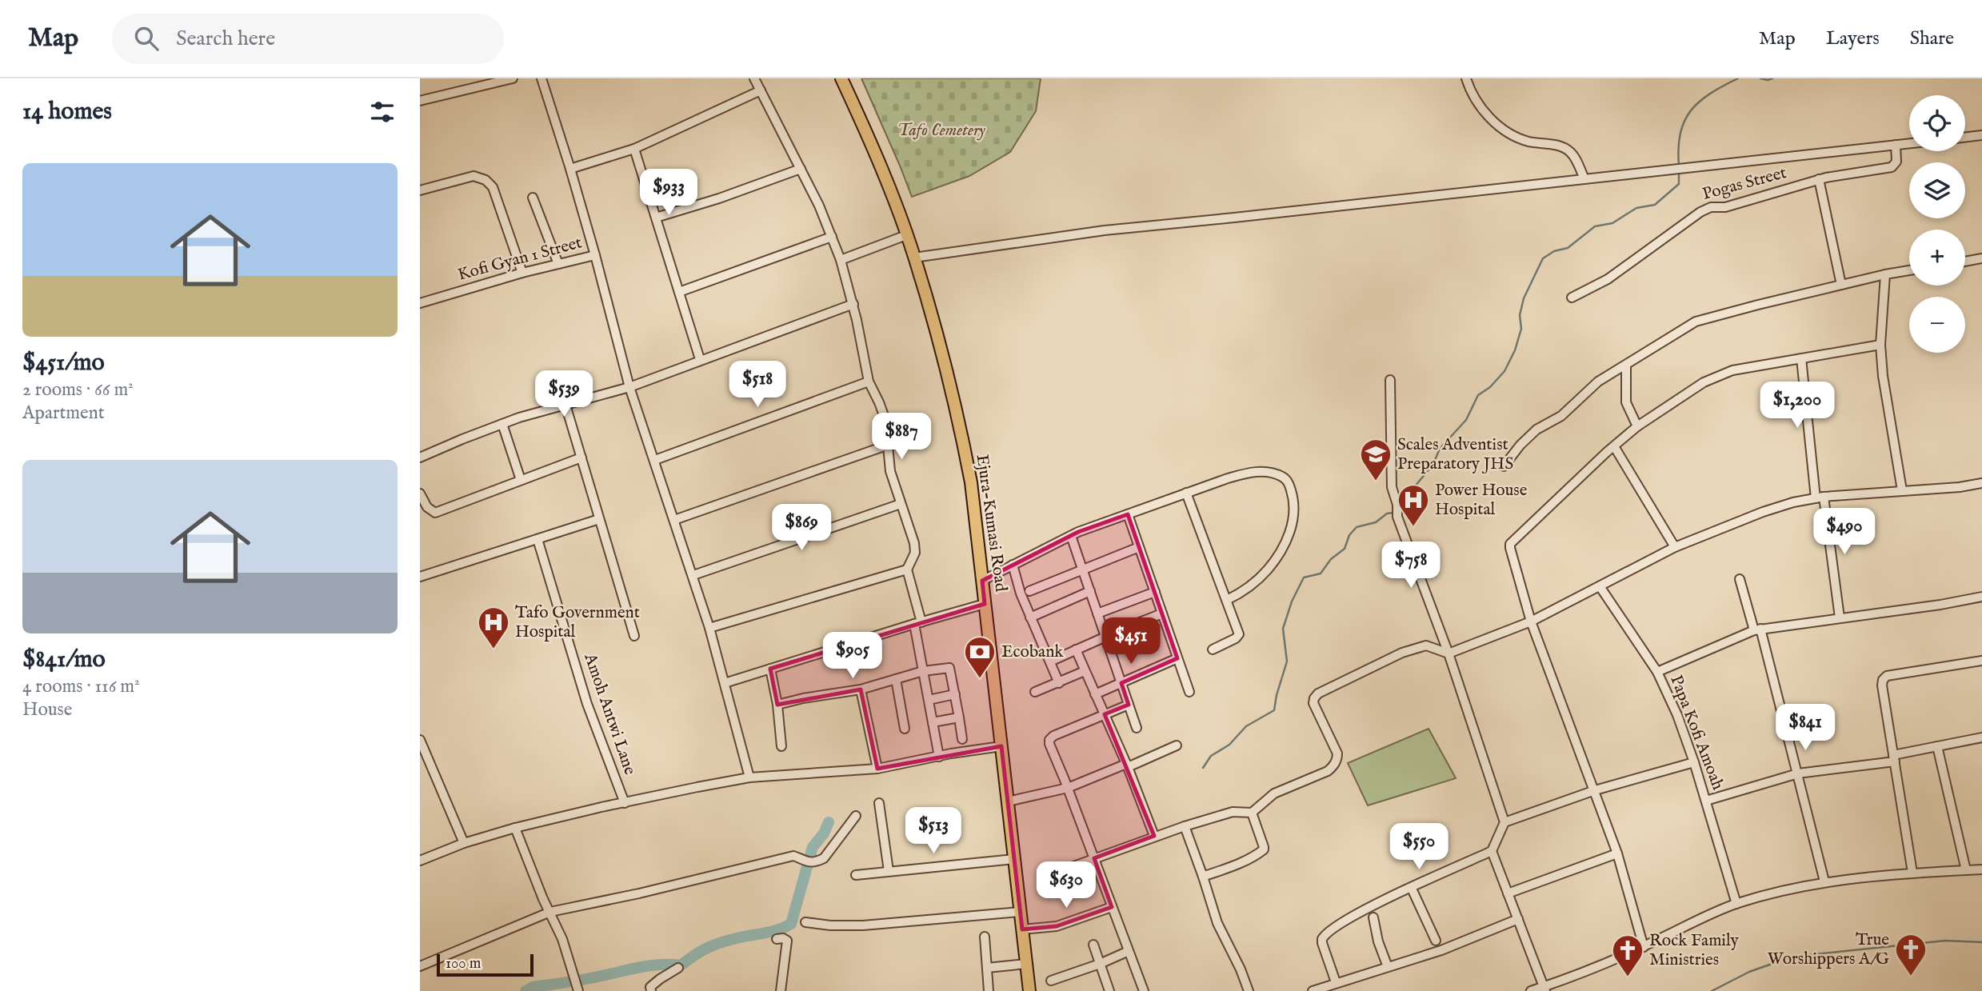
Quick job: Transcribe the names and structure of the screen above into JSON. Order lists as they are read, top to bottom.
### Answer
{
  "streets": {
    "main road": ["Ejura-Kumasi Road"],
    "street": [
      "Pogas Street",
      "Kofi Gyan 1 Street",
      "Amoh Antwi Lane",
      "Papa Kofi Amoah"
    ]
  },
  "parks": ["Tafo Cemetery"],
  "places": {
    "school or university": ["Scales Adventist Preparatory JHS"],
    "hospital": ["Power House Hospital", "Tafo Government Hospital"],
    "bank": ["Ecobank"],
    "church": ["True Worshippers A/G", "Rock Family Ministries"]
  },
  "scale_bar": "100 m",
  "page": {
    "header": "Map",
    "search": "Search here",
    "nav": ["Map", "Layers", "Share"],
    "heading": "14 homes",
    "map_buttons": ["+", "−"],
    "list": [
      {
        "name": "$451/mo",
        "note": "2 rooms · 66 m² · Apartment"
      },
      {
        "name": "$841/mo",
        "note": "4 rooms · 116 m² · House"
      }
    ],
    "price": [
      "$933",
      "$518",
      "$539",
      "$1,200",
      "$887",
      "$869",
      "$490",
      "$758",
      "$451",
      "$905",
      "$841",
      "$513",
      "$550",
      "$630"
    ],
    "scale": "100 m"
  }
}
